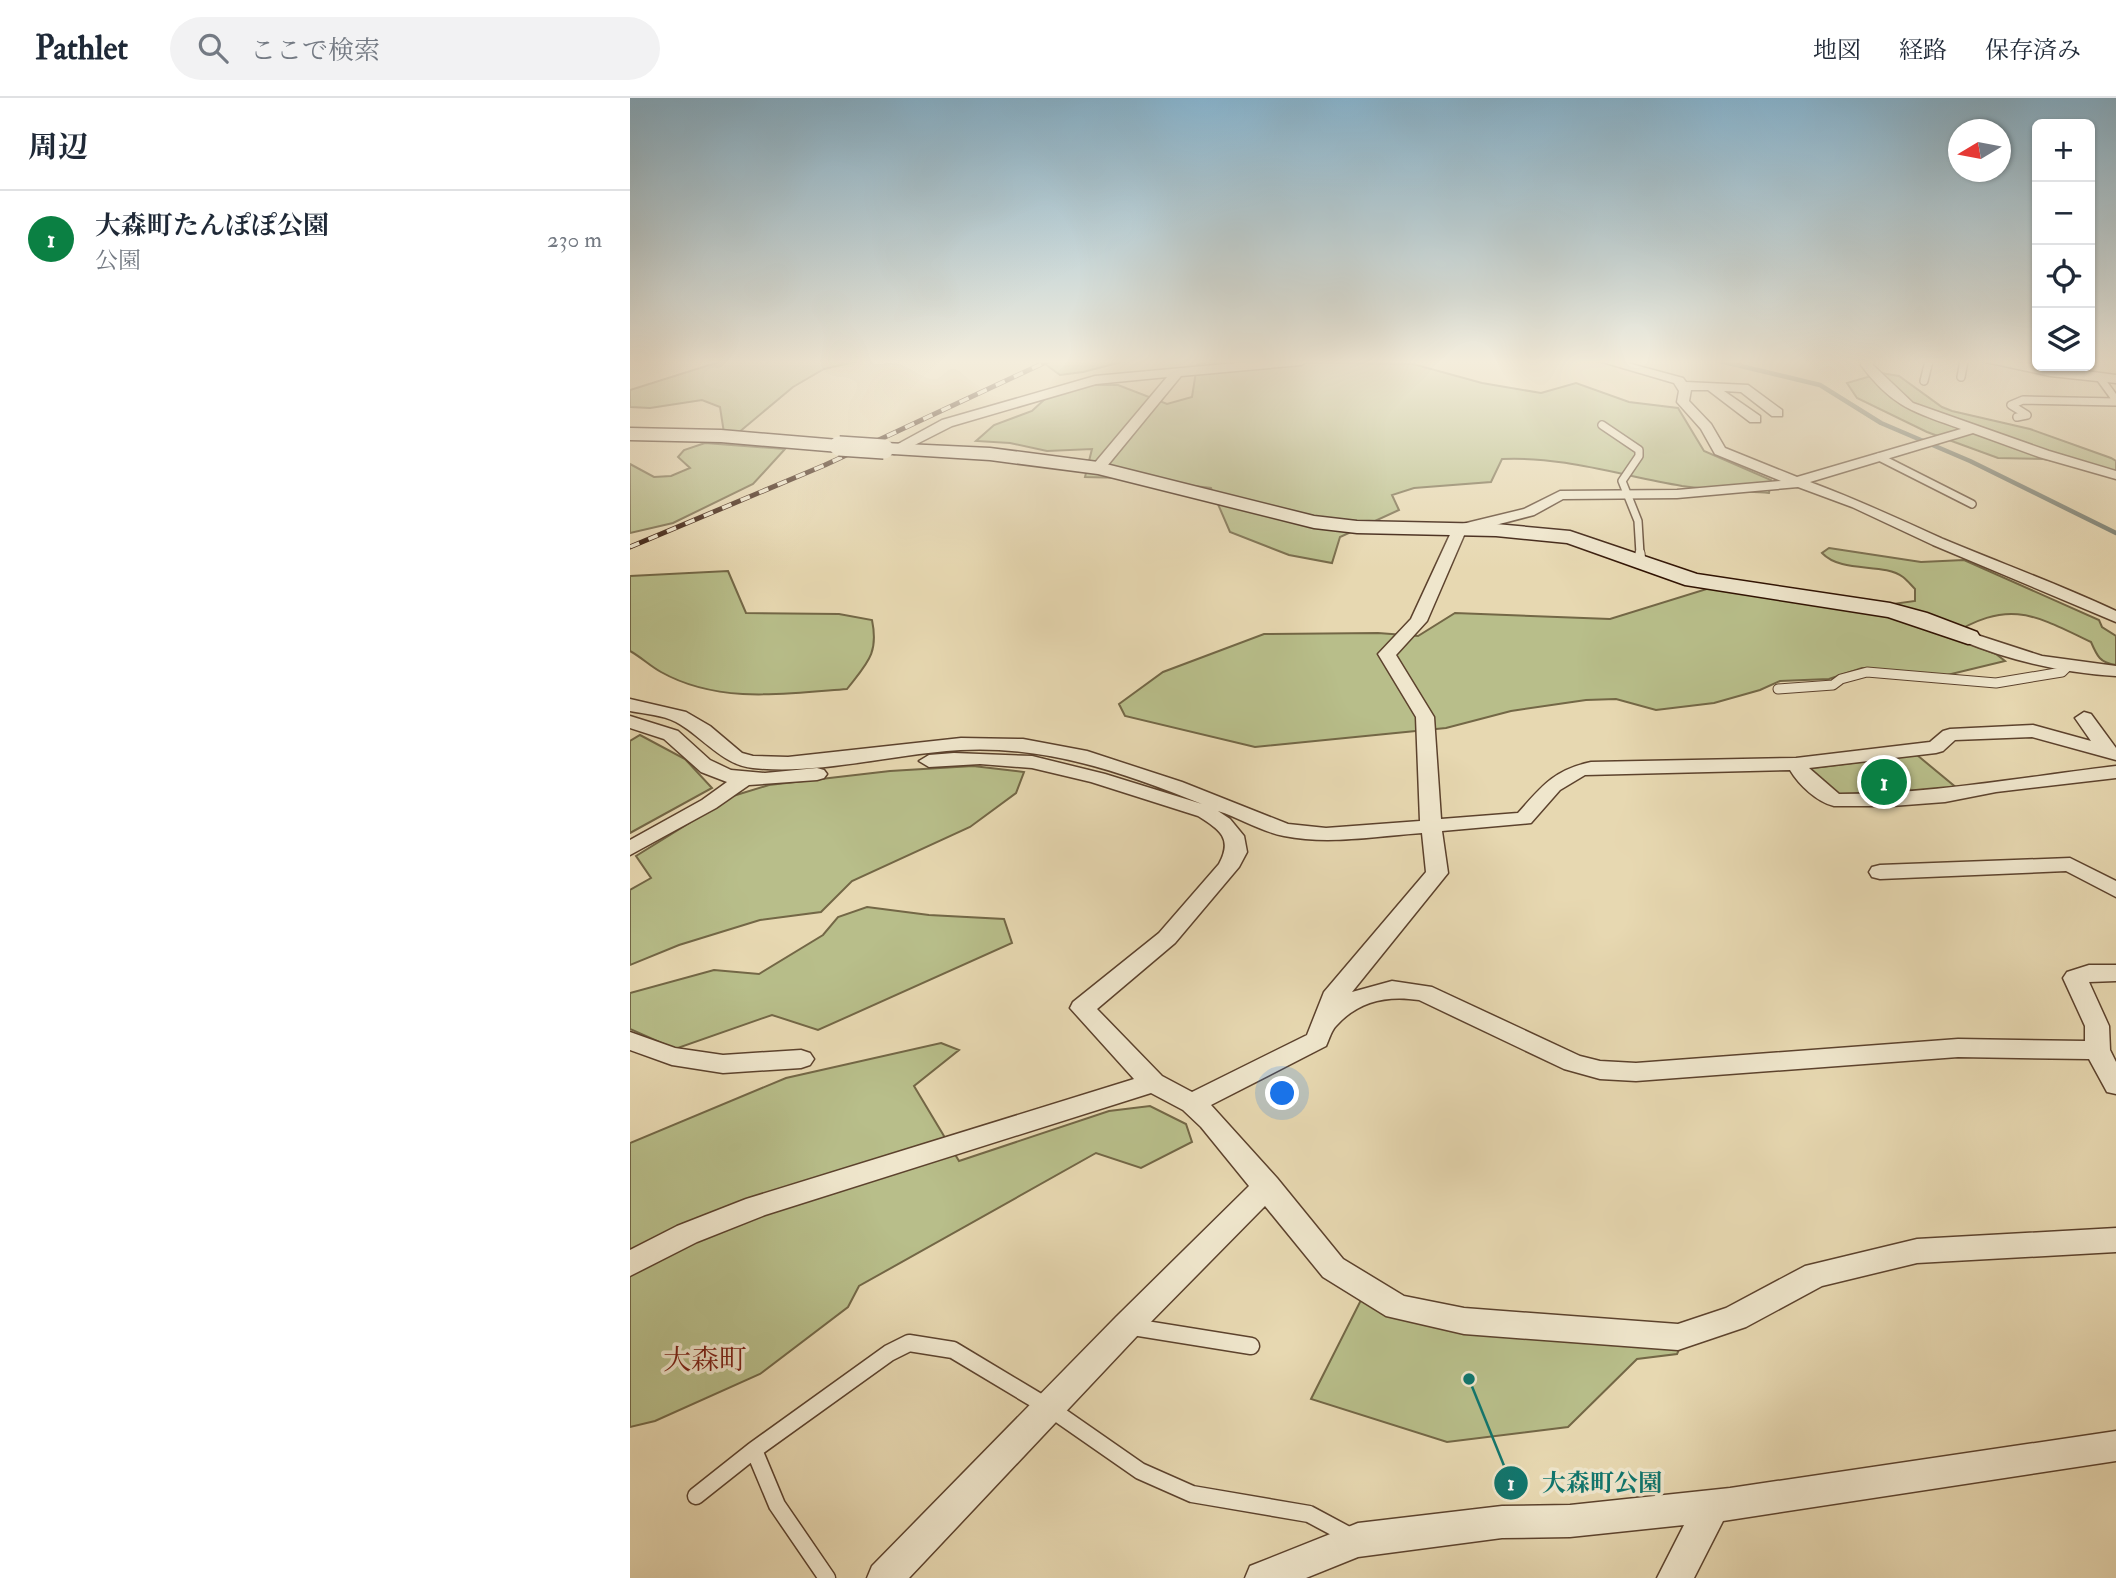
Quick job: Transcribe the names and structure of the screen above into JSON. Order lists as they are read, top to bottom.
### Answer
{
  "districts": ["大森町"],
  "places": ["大森町公園"],
  "north": "left",
  "page": {
    "header": "Pathlet",
    "search": "ここで検索",
    "nav": ["地図", "経路", "保存済み"],
    "heading": "周辺",
    "map_buttons": ["+", "−"],
    "list": [
      {
        "mark": "1",
        "name": "大森町たんぽぽ公園",
        "note": "公園",
        "value": "230 m"
      }
    ],
    "pins": "1"
  }
}
